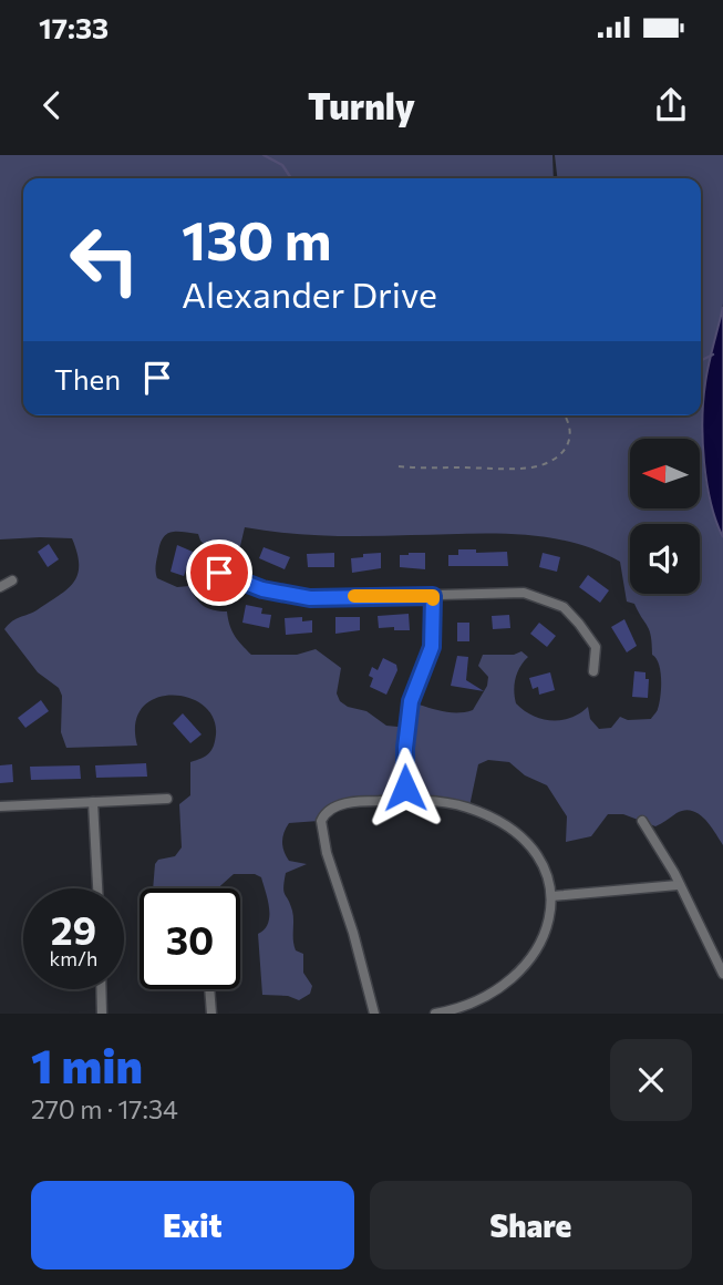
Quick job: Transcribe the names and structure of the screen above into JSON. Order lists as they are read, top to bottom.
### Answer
{
  "north": "left",
  "page": {
    "status": "17:33",
    "header": "Turnly",
    "turn": ["130 m", "Alexander Drive"],
    "then": "Then",
    "speed": "29 km/h",
    "limit": "30",
    "heading": ["1 min", "270 m · 17:34"],
    "buttons": ["Exit", "Share"]
  }
}
